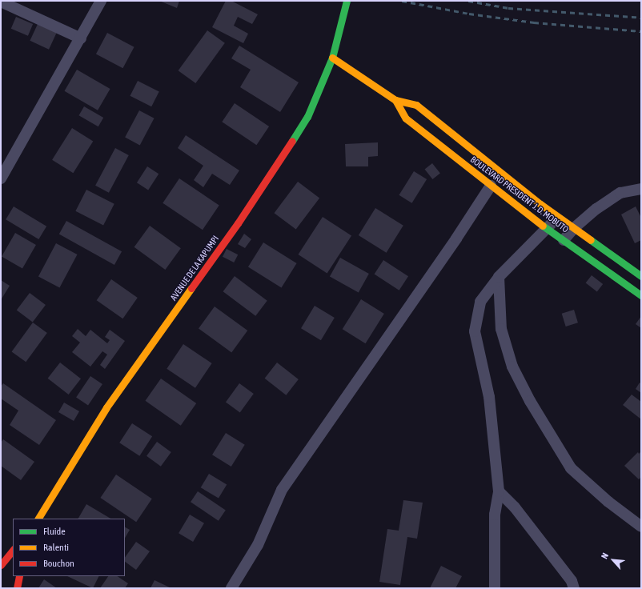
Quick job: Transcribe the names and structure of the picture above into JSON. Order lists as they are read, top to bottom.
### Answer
{
  "streets": {
    "street": ["BOULEVARD PRESIDENT J. D. MOBUTO", "AVENUE DE LA KAPUMPI"]
  },
  "crossings": [
    ["BOULEVARD PRESIDENT J. D. MOBUTO", "AVENUE DE LA KAPUMPI"]
  ],
  "legend": ["Fluide", "Ralenti", "Bouchon"],
  "north": "top left"
}
